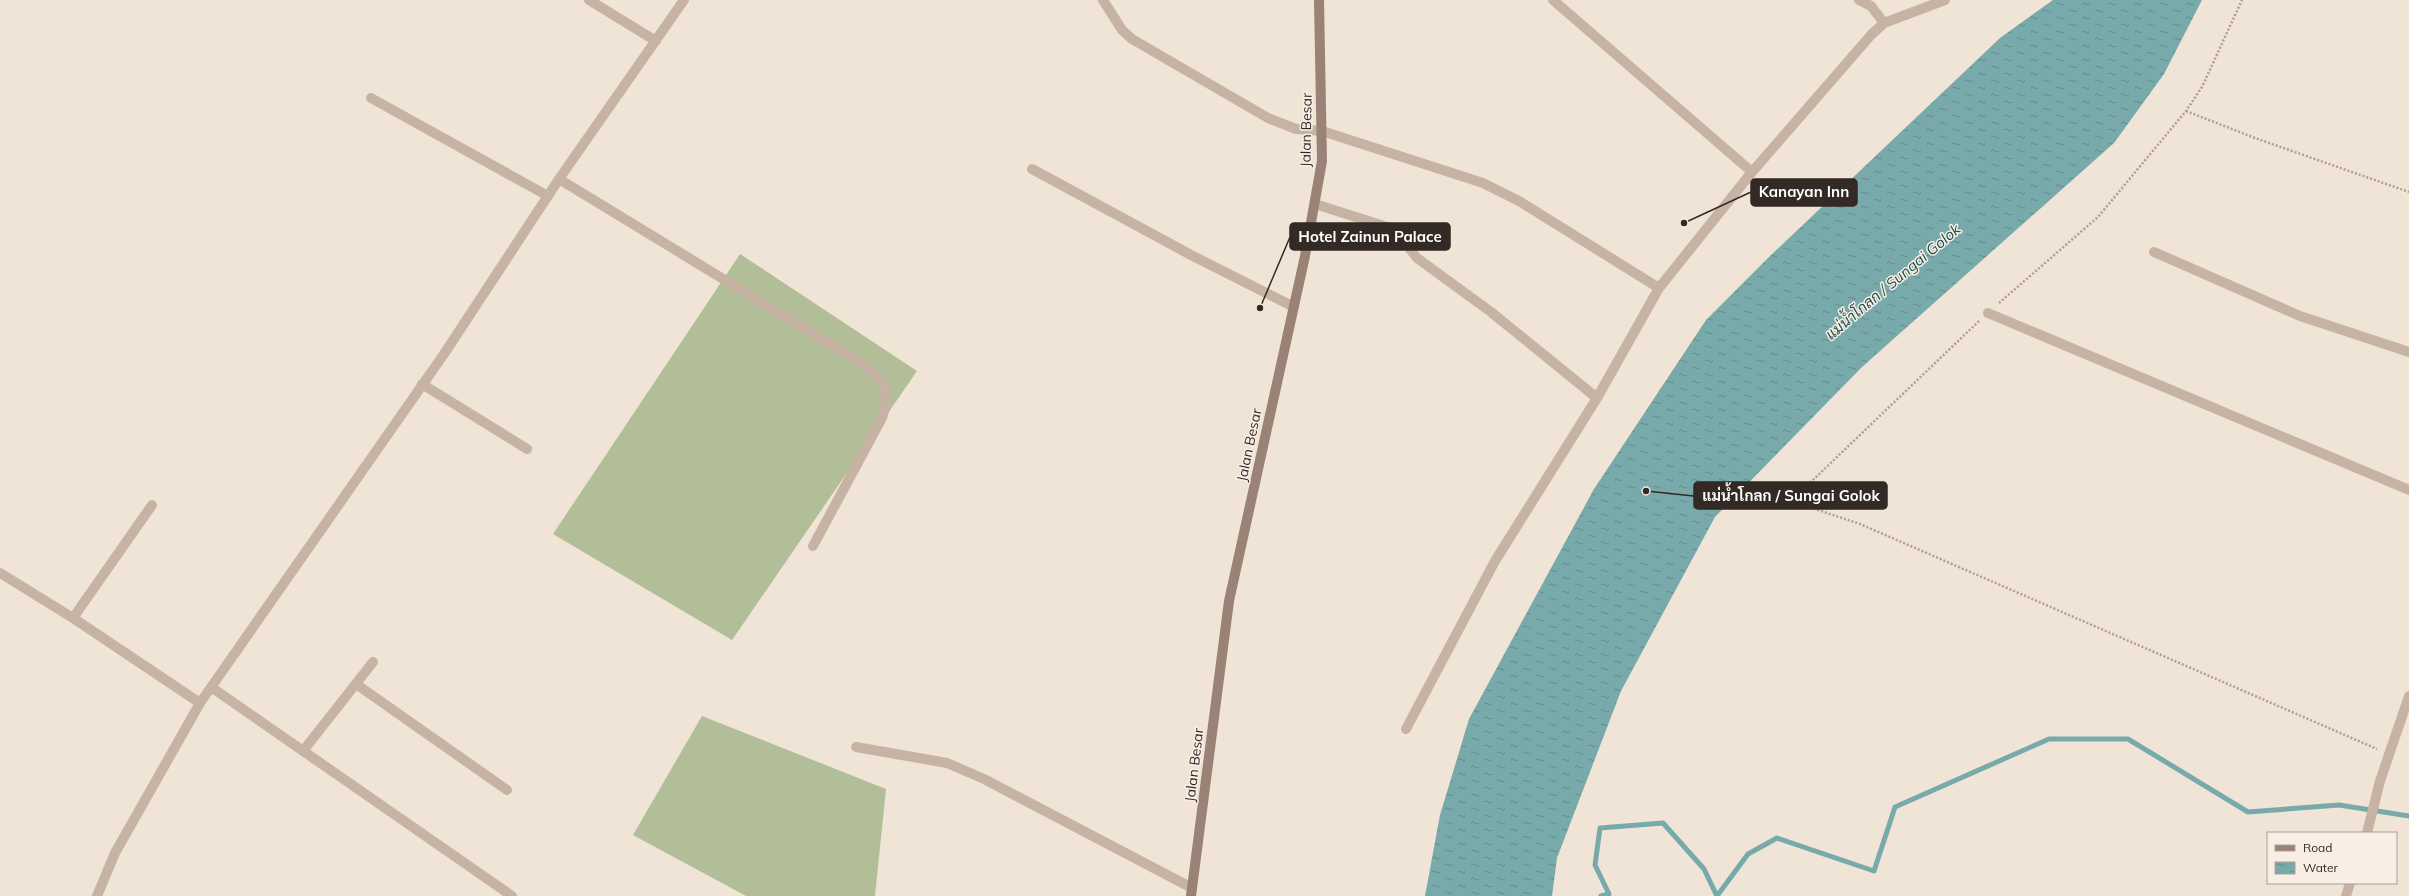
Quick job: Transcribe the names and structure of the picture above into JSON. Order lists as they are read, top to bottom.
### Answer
{
  "streets": {
    "main road": ["Jalan Besar"]
  },
  "water": ["แม่น้ำโกลก / Sungai Golok"],
  "places": ["Kanayan Inn", "Hotel Zainun Palace", "แม่น้ำโกลก / Sungai Golok"],
  "legend": ["Road", "Water"]
}
